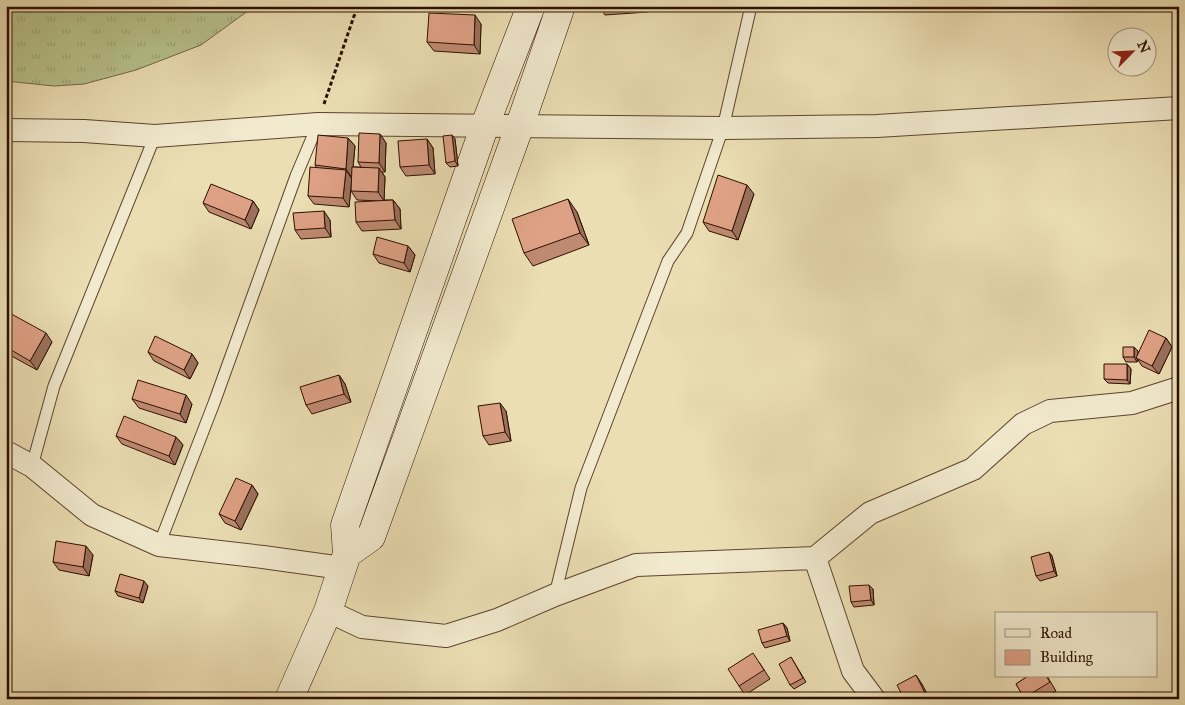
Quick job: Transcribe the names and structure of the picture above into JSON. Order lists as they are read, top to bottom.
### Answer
{
  "legend": ["Road", "Building"],
  "north": "top right"
}
